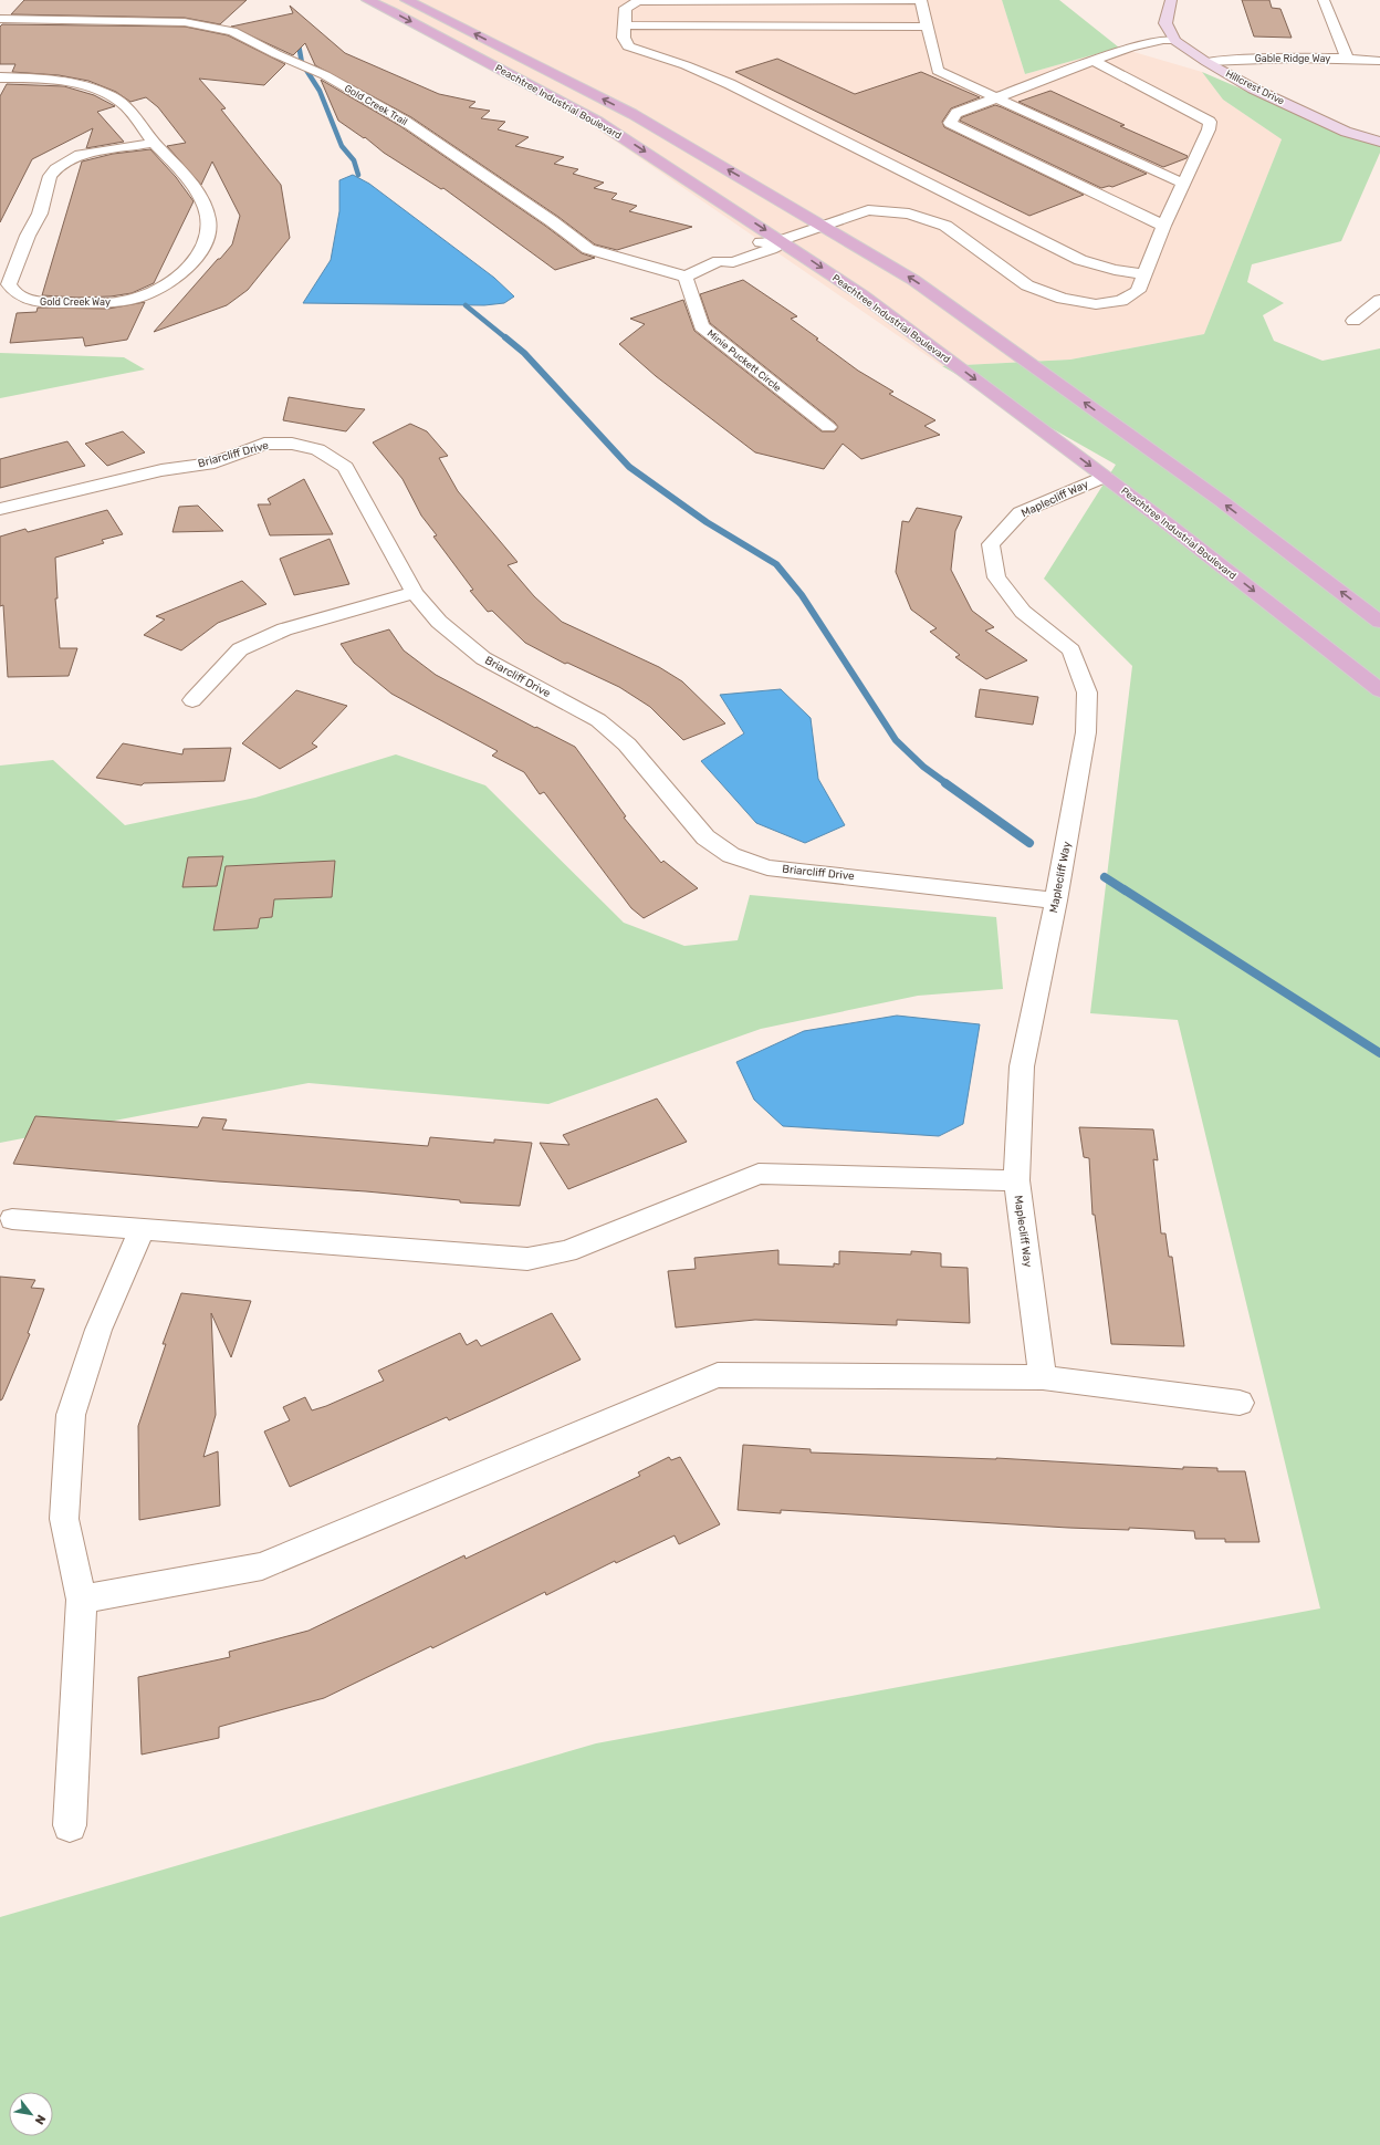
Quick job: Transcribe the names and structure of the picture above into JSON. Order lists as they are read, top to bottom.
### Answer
{
  "streets": {
    "main road": ["Peachtree Industrial Boulevard"],
    "street": [
      "Gable Ridge Way",
      "Hillcrest Drive",
      "Gold Creek Trail",
      "Gold Creek Way",
      "Minie Puckett Circle",
      "Briarcliff Drive",
      "Maplecliff Way"
    ]
  },
  "crossings": [
    ["Gable Ridge Way", "Hillcrest Drive"],
    ["Peachtree Industrial Boulevard", "Maplecliff Way"],
    ["Gold Creek Trail", "Minie Puckett Circle"],
    ["Briarcliff Drive", "Maplecliff Way"]
  ],
  "north": "bottom right"
}
